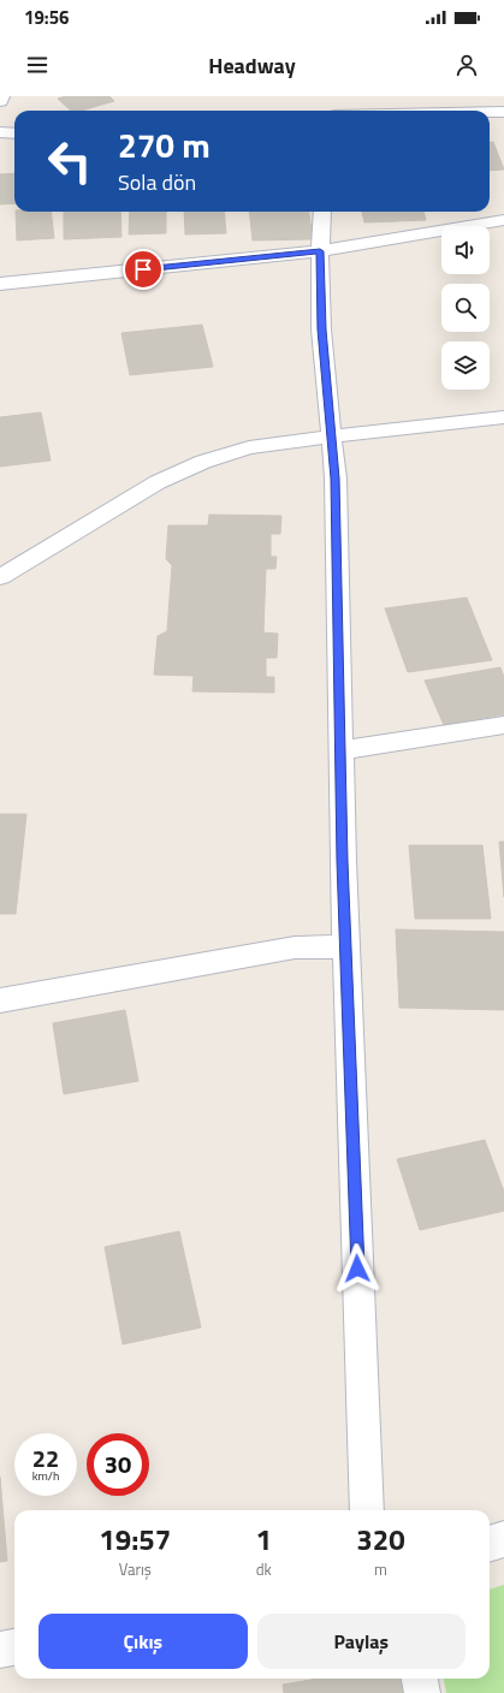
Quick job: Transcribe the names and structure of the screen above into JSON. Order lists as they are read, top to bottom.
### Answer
{
  "page": {
    "status": "19:56",
    "header": "Headway",
    "turn": ["270 m", "Sola dön"],
    "speed": "22 km/h",
    "limit": "30",
    "eta": [
      "19:57",
      "Varış",
      "1",
      "dk",
      "320",
      "m"
    ],
    "buttons": ["Çıkış", "Paylaş"]
  }
}
